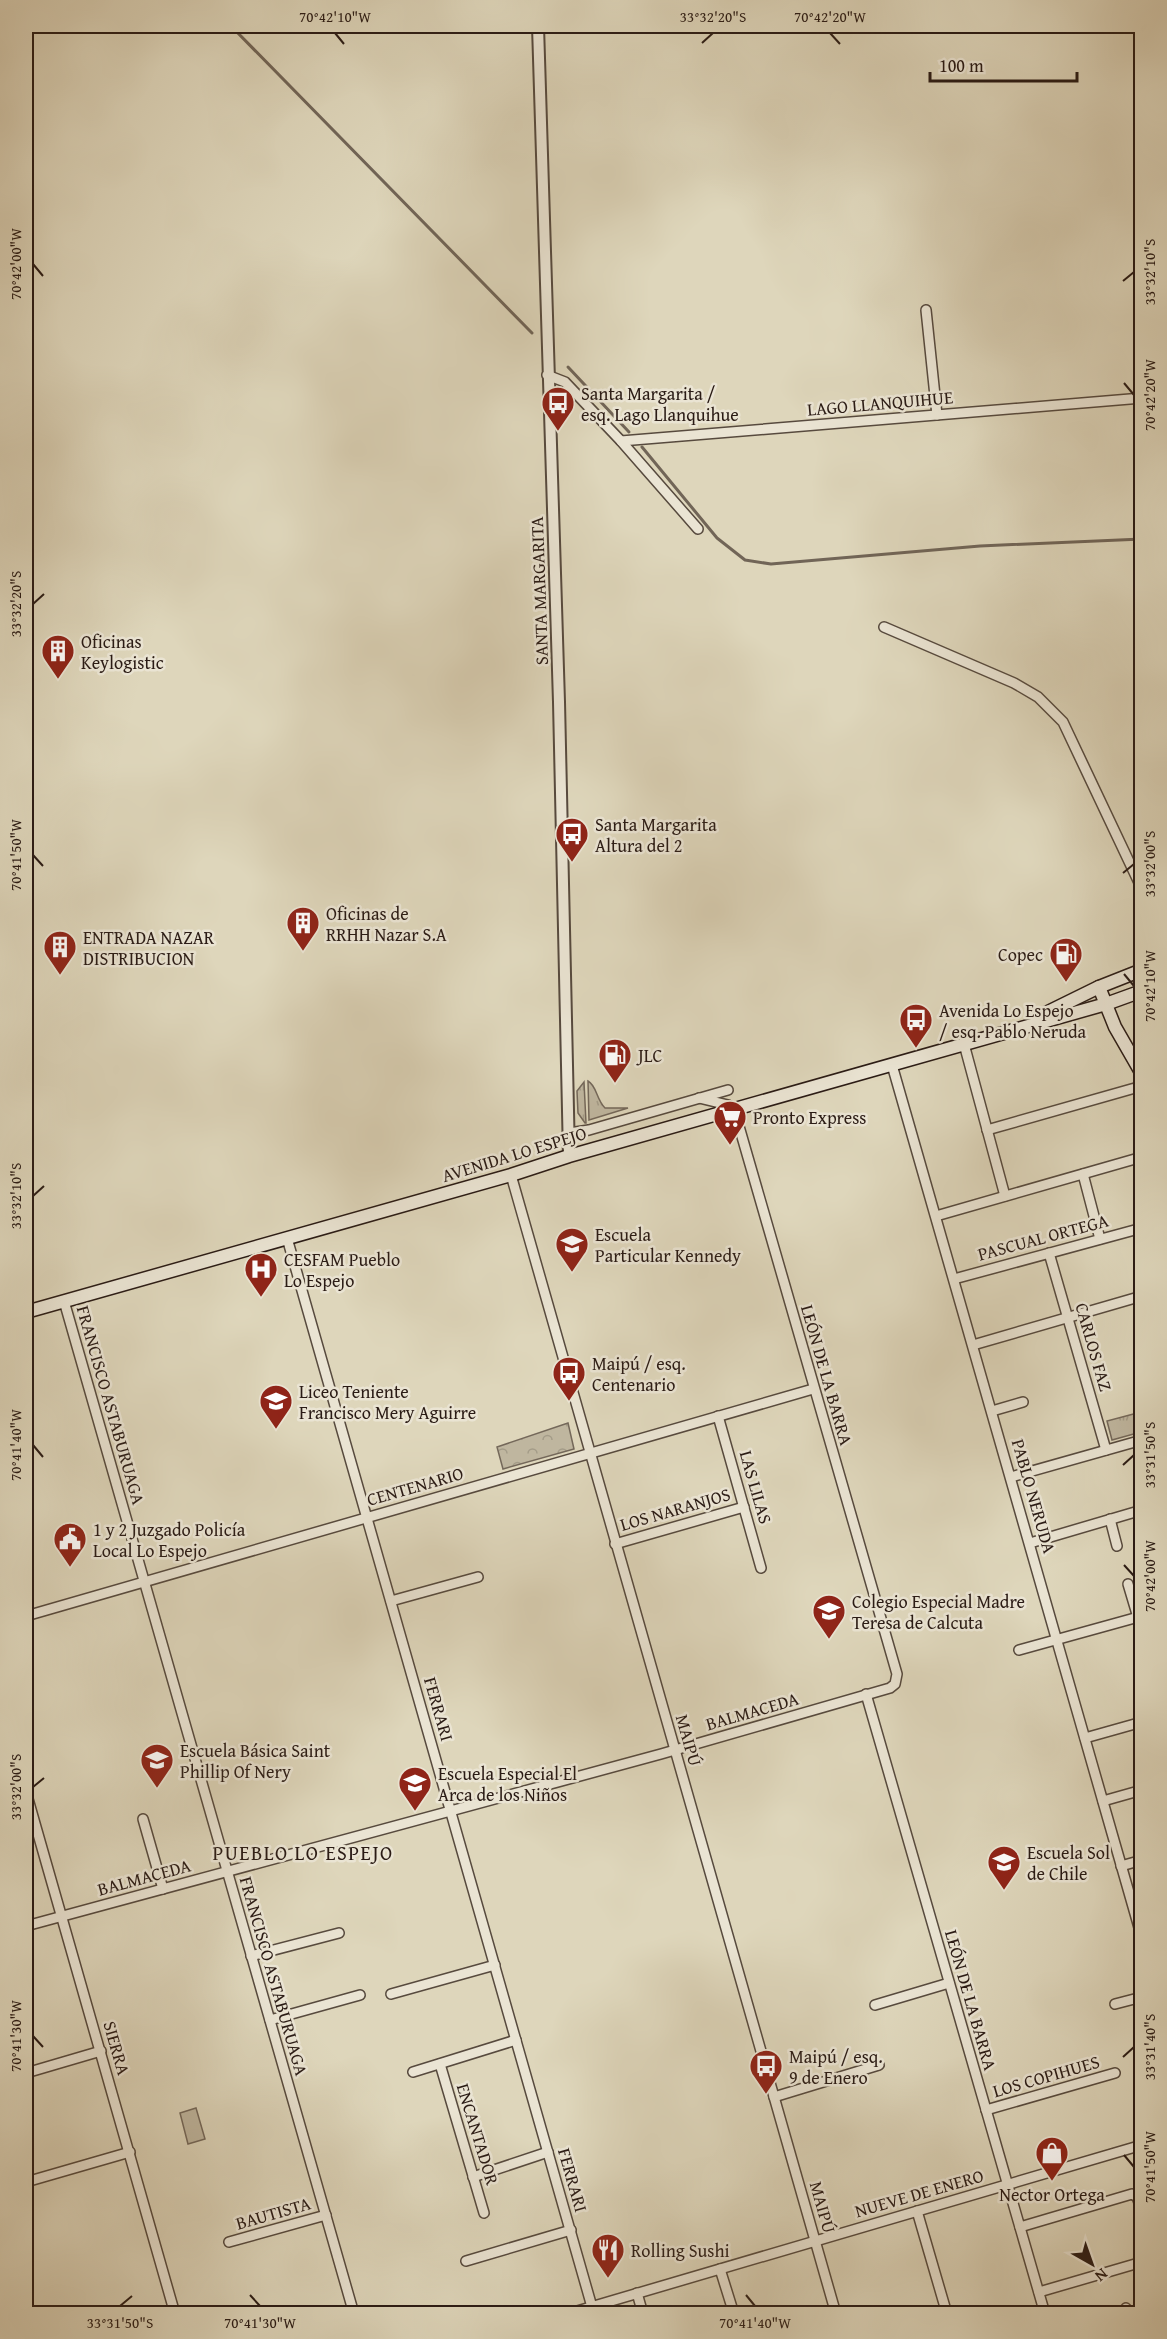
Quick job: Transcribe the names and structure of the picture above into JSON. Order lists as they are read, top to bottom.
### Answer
{
  "streets": {
    "main road": ["AVENIDA LO ESPEJO"],
    "street": [
      "LAGO LLANQUIHUE",
      "SANTA MARGARITA",
      "PASCUAL ORTEGA",
      "CARLOS FAZ",
      "LEÓN DE LA BARRA",
      "FRANCISCO ASTABURUAGA",
      "CENTENARIO",
      "LAS LILAS",
      "PABLO NERUDA",
      "LOS NARANJOS",
      "FERRARI",
      "BALMACEDA",
      "MAIPÚ",
      "SIERRA",
      "LOS COPIHUES",
      "ENCANTADOR",
      "NUEVE DE ENERO",
      "BAUTISTA"
    ]
  },
  "crossings": [
    ["SANTA MARGARITA", "AVENIDA LO ESPEJO"],
    ["AVENIDA LO ESPEJO", "LEÓN DE LA BARRA"],
    ["AVENIDA LO ESPEJO", "FRANCISCO ASTABURUAGA"],
    ["AVENIDA LO ESPEJO", "PABLO NERUDA"],
    ["AVENIDA LO ESPEJO", "FERRARI"],
    ["AVENIDA LO ESPEJO", "MAIPÚ"],
    ["PASCUAL ORTEGA", "CARLOS FAZ"],
    ["PASCUAL ORTEGA", "PABLO NERUDA"],
    ["LEÓN DE LA BARRA", "CENTENARIO"],
    ["LEÓN DE LA BARRA", "BALMACEDA"],
    ["LEÓN DE LA BARRA", "LOS COPIHUES"],
    ["LEÓN DE LA BARRA", "NUEVE DE ENERO"],
    ["FRANCISCO ASTABURUAGA", "CENTENARIO"],
    ["FRANCISCO ASTABURUAGA", "BALMACEDA"],
    ["FRANCISCO ASTABURUAGA", "BAUTISTA"],
    ["CENTENARIO", "LAS LILAS"],
    ["CENTENARIO", "FERRARI"],
    ["CENTENARIO", "MAIPÚ"],
    ["LAS LILAS", "LOS NARANJOS"],
    ["LOS NARANJOS", "MAIPÚ"],
    ["FERRARI", "BALMACEDA"],
    ["FERRARI", "NUEVE DE ENERO"],
    ["BALMACEDA", "MAIPÚ"],
    ["BALMACEDA", "SIERRA"],
    ["MAIPÚ", "NUEVE DE ENERO"]
  ],
  "districts": ["PUEBLO LO ESPEJO"],
  "places": {
    "bus stop": [
      "Santa Margarita / esq. Lago Llanquihue",
      "Santa Margarita Altura del 2",
      "Avenida Lo Espejo / esq. Pablo Neruda",
      "Maipú / esq. Centenario",
      "Maipú / esq. 9 de Enero"
    ],
    "building": ["Oficinas Keylogistic", "Oficinas de RRHH Nazar S.A", "ENTRADA NAZAR DISTRIBUCION"],
    "fuel station": ["Copec", "JLC"],
    "supermarket": ["Pronto Express"],
    "school or university": [
      "Escuela Particular Kennedy",
      "Liceo Teniente Francisco Mery Aguirre",
      "Colegio Especial Madre Teresa de Calcuta",
      "Escuela Básica Saint Phillip Of Nery",
      "Escuela Especial El Arca de los Niños",
      "Escuela Sol de Chile"
    ],
    "hospital": ["CESFAM Pueblo Lo Espejo"],
    "public building": ["1 y 2 Juzgado Policía Local Lo Espejo"],
    "shop": ["Nector Ortega"],
    "restaurant": ["Rolling Sushi"]
  },
  "scale_bar": "100 m",
  "north": "bottom right",
  "coordinates": [
    "70°42'10\"W",
    "33°32'20\"S",
    "70°42'20\"W",
    "70°42'00\"W",
    "33°32'10\"S",
    "70°41'50\"W",
    "33°32'00\"S",
    "70°41'40\"W",
    "33°31'50\"S",
    "70°41'30\"W",
    "33°31'40\"S"
  ]
}
